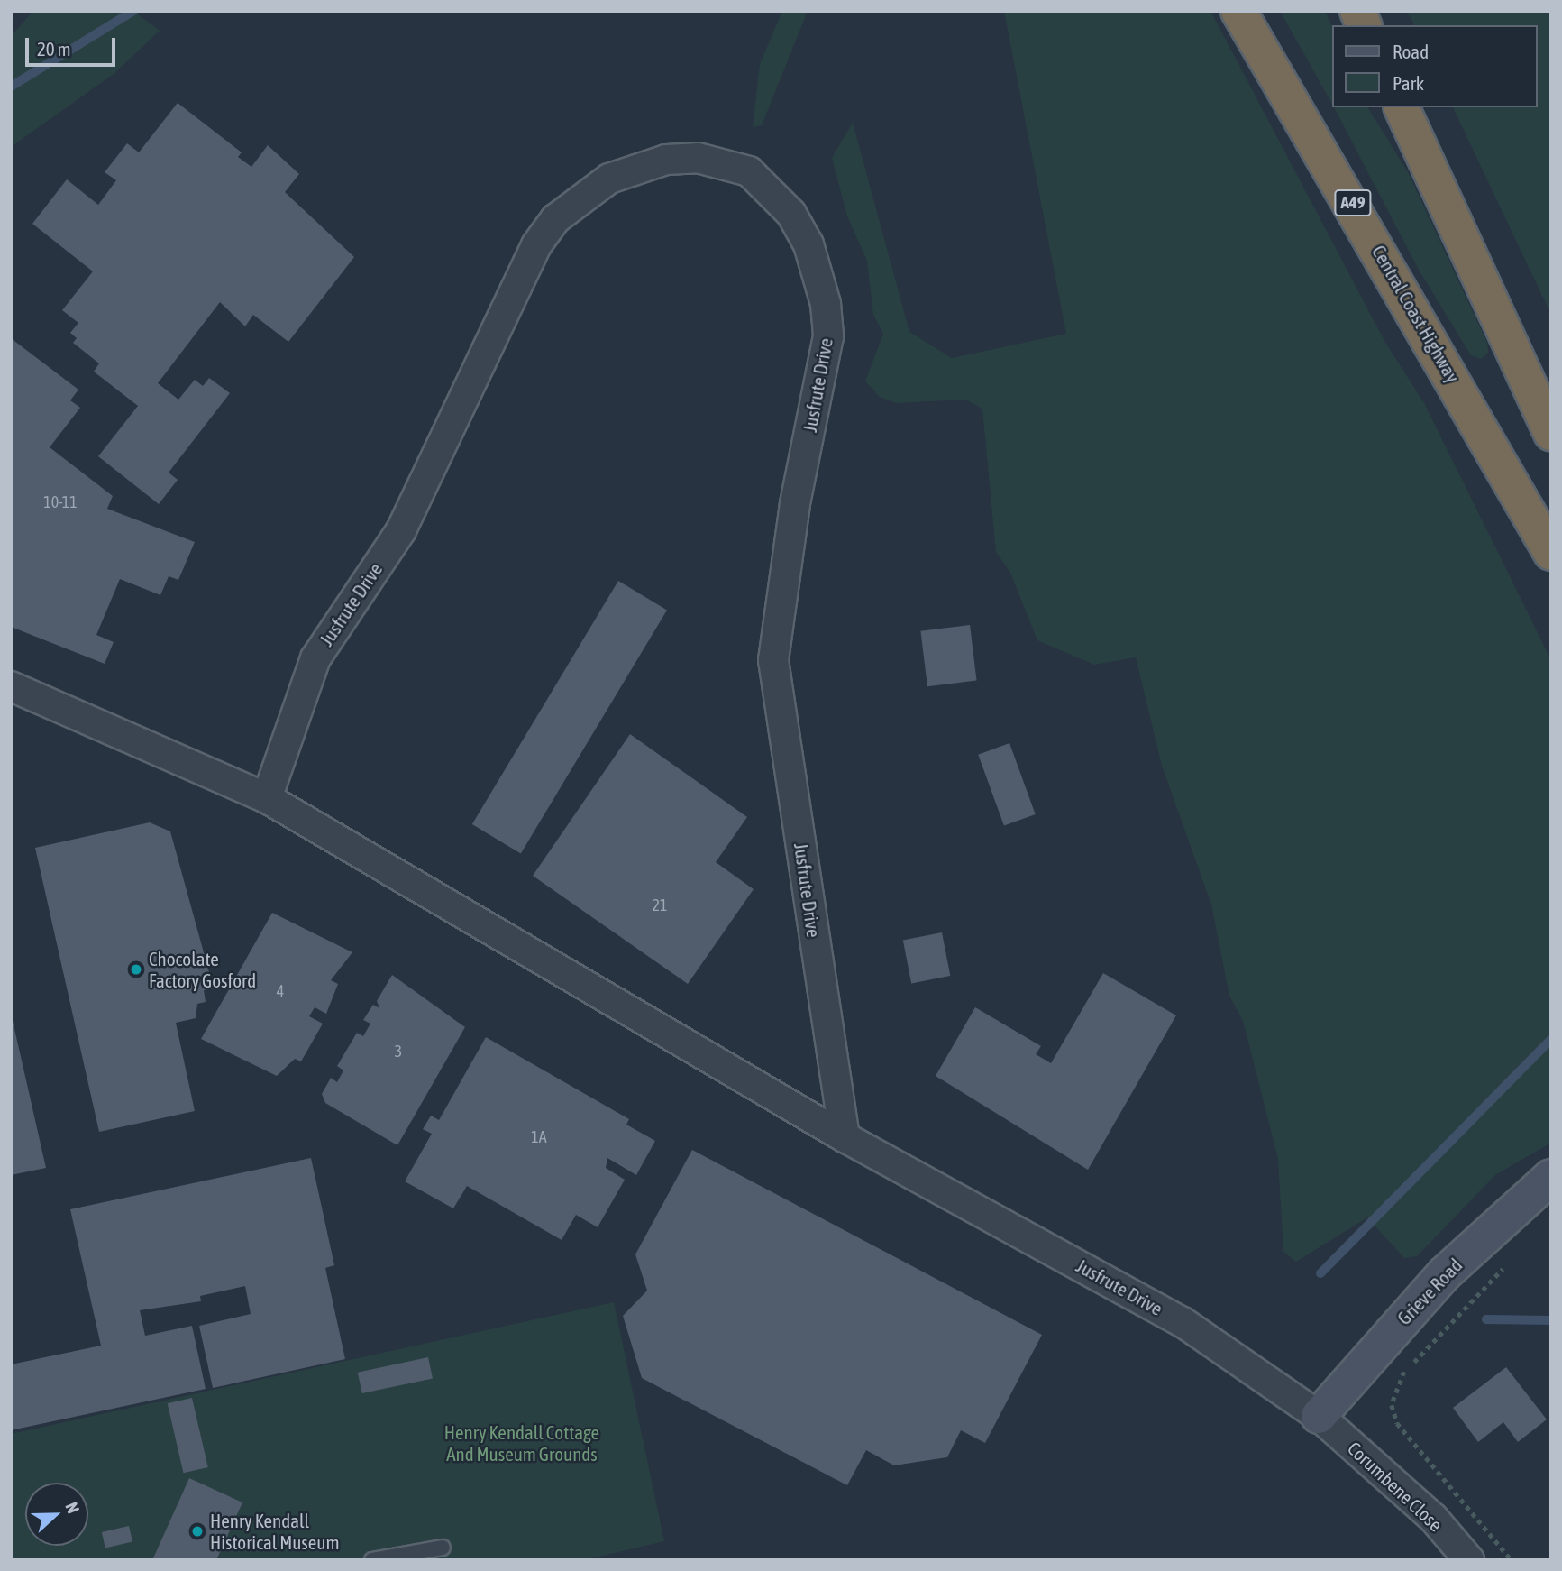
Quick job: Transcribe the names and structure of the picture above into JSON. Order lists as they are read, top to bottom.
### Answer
{
  "streets": {
    "highway": ["A49", "Central Coast Highway"],
    "street": ["Jusfrute Drive", "Grieve Road", "Corumbene Close"]
  },
  "crossings": [
    ["Jusfrute Drive", "Grieve Road"],
    ["Jusfrute Drive", "Corumbene Close"],
    ["Grieve Road", "Corumbene Close"]
  ],
  "parks": ["Henry Kendall Cottage And Museum Grounds"],
  "places": ["Chocolate Factory Gosford", "Henry Kendall Historical Museum"],
  "house_numbers": [
    "10-11",
    "21",
    "4",
    "3",
    "1A"
  ],
  "legend": ["Road", "Park"],
  "scale_bar": "20 m",
  "north": "right"
}
